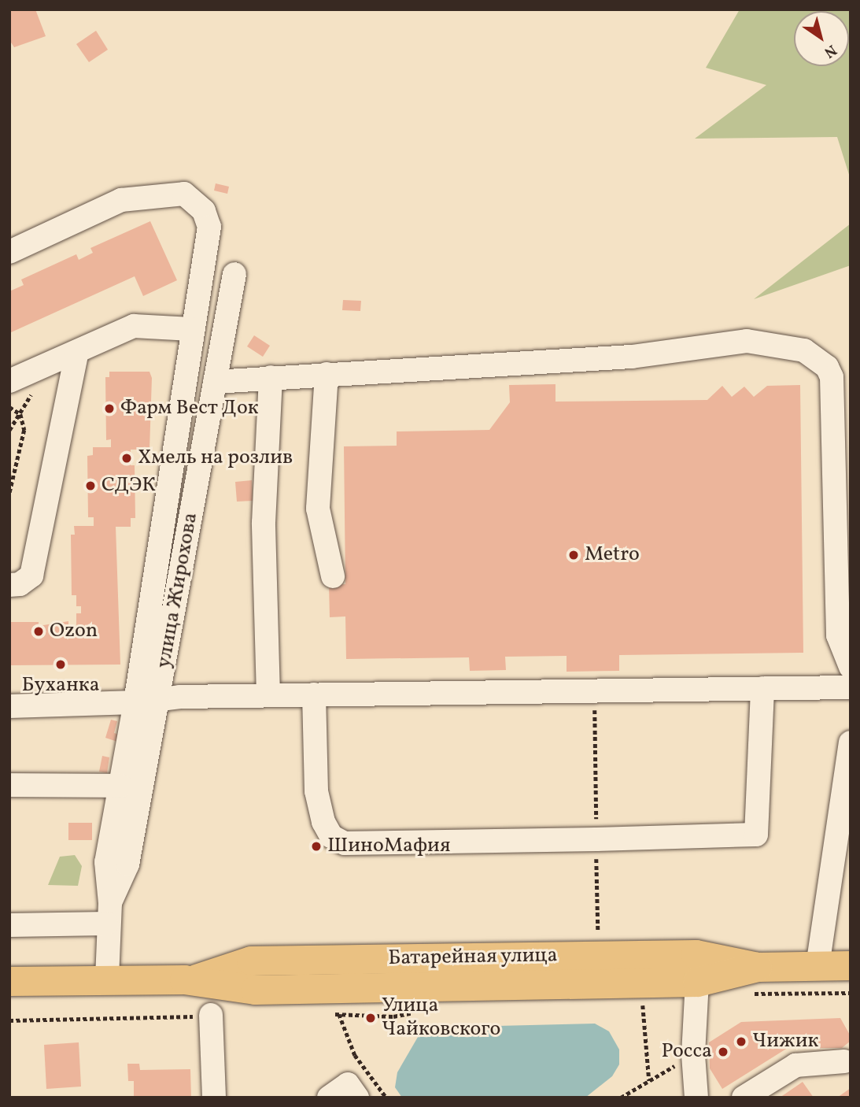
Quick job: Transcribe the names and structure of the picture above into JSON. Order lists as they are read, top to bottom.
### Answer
{
  "streets": {
    "main road": ["Батарейная улица"],
    "street": ["улица Жирохова"]
  },
  "crossings": [
    ["улица Жирохова", "Батарейная улица"]
  ],
  "places": [
    "Фарм Вест Док",
    "Хмель на розлив",
    "СДЭК",
    "Metro",
    "Ozon",
    "Буханка",
    "ШиноМафия",
    "Улица Чайковского",
    "Чижик",
    "Росса"
  ],
  "north": "bottom right"
}
